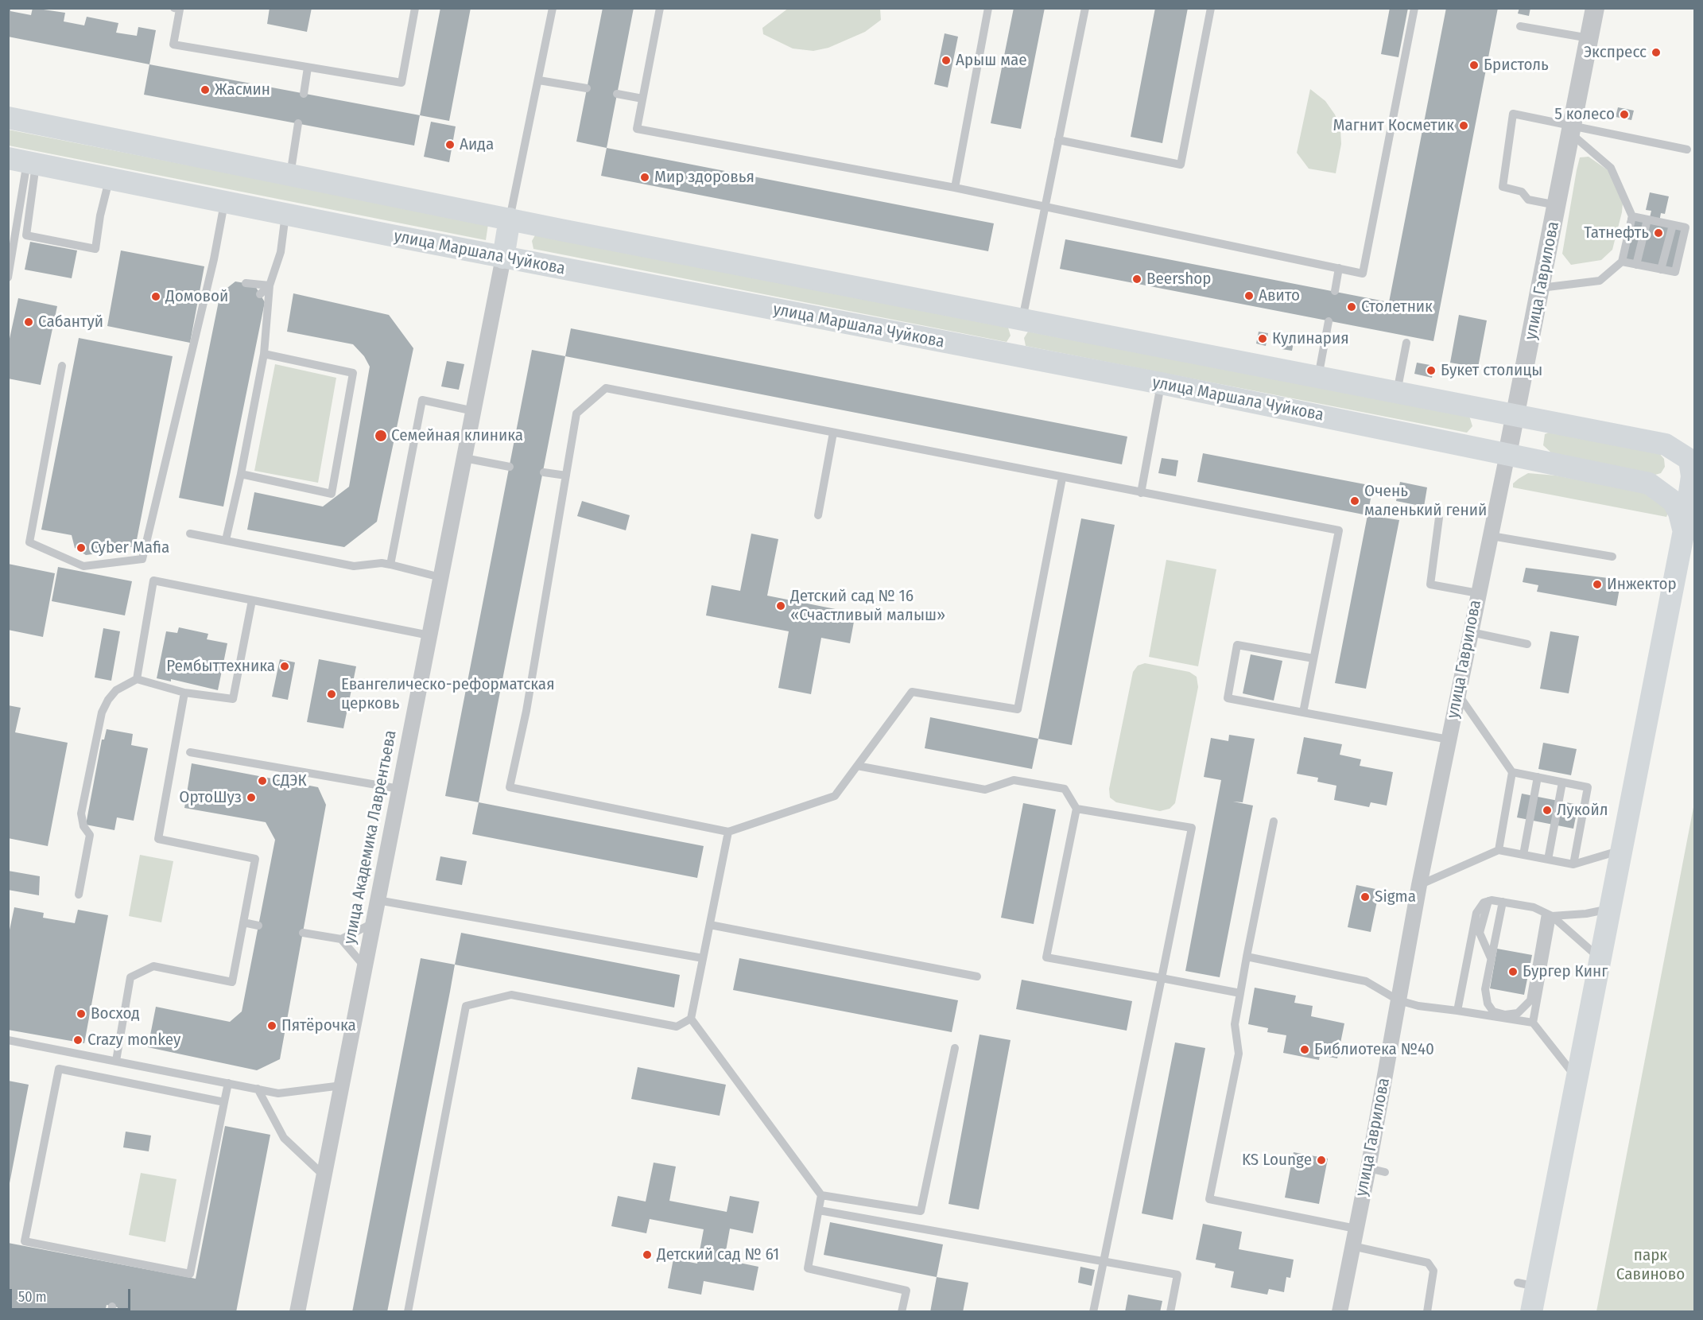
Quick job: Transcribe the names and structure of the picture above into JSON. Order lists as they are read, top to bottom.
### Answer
{
  "streets": {
    "main road": ["улица Маршала Чуйкова"],
    "street": ["улица Гаврилова", "улица Академика Лаврентьева"]
  },
  "crossings": [
    ["улица Маршала Чуйкова", "улица Гаврилова"],
    ["улица Маршала Чуйкова", "улица Академика Лаврентьева"]
  ],
  "parks": ["парк Савиново"],
  "places": [
    "Экспресс",
    "Арыш мае",
    "Бристоль",
    "Жасмин",
    "5 колесо",
    "Магнит Косметик",
    "Аида",
    "Мир здоровья",
    "Татнефть",
    "Beershop",
    "Авито",
    "Домовой",
    "Столетник",
    "Сабантуй",
    "Кулинария",
    "Букет столицы",
    "Семейная клиника",
    "Очень маленький гений",
    "Cyber Mafia",
    "Инжектор",
    "Детский сад № 16 «Счастливый малыш»",
    "Рембыттехника",
    "Евангелическо-реформатская церковь",
    "СДЭК",
    "ОртоШуз",
    "Лукойл",
    "Sigma",
    "Бургер Кинг",
    "Восход",
    "Пятёрочка",
    "Crazy monkey",
    "Библиотека №40",
    "KS Lounge",
    "Детский сад № 61"
  ],
  "scale_bar": "50 m"
}
